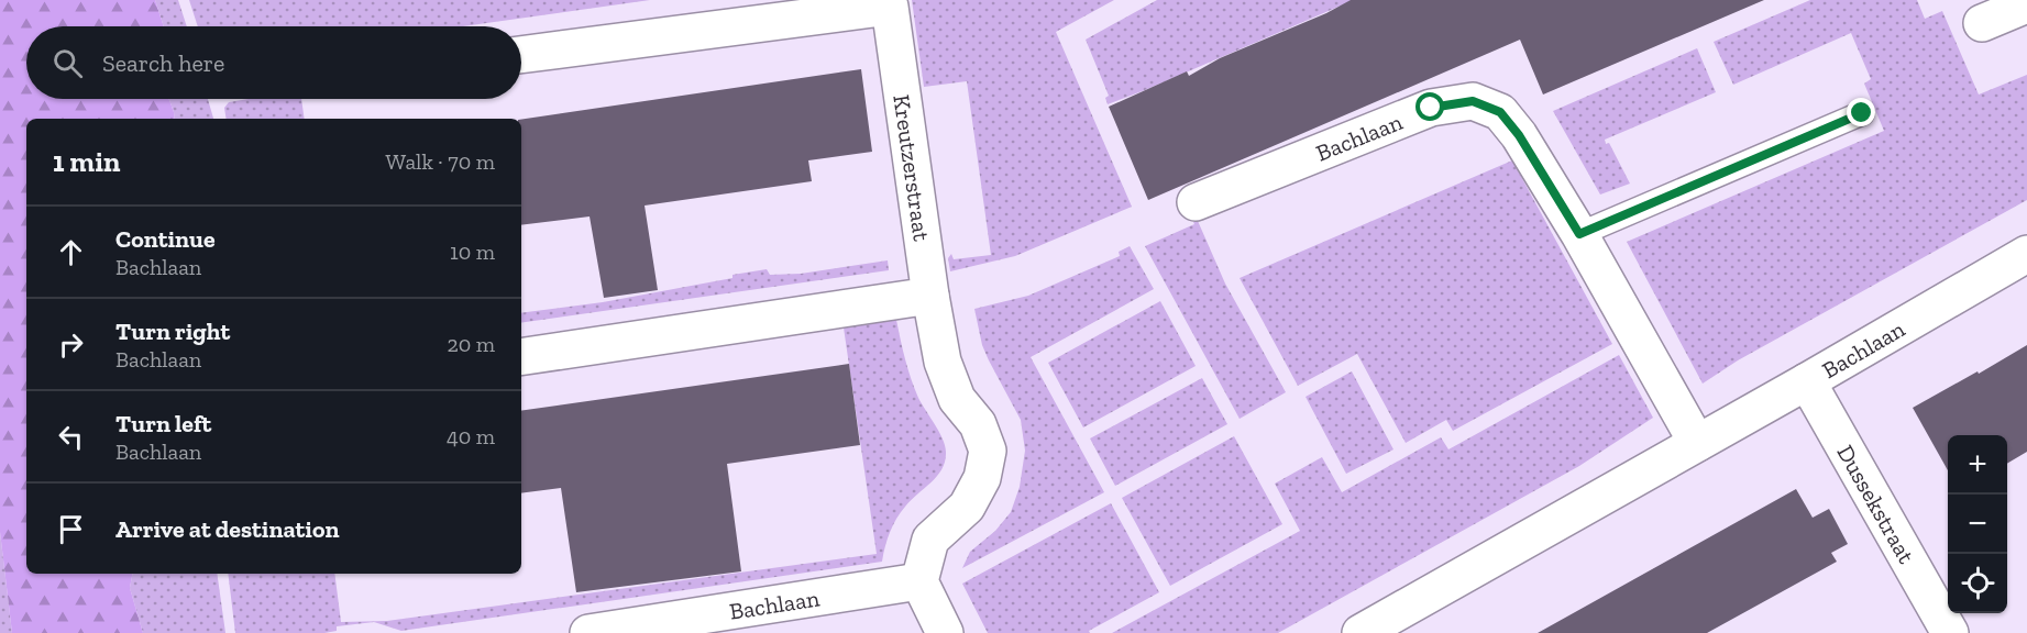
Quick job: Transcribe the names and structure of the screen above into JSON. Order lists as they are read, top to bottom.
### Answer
{
  "streets": {
    "street": ["Bachlaan", "Kreutzerstraat", "Dussekstraat"]
  },
  "crossings": [
    ["Bachlaan", "Dussekstraat"]
  ],
  "page": {
    "search": "Search here",
    "heading": ["1 min", "Walk · 70 m"],
    "list": [
      ["Continue", "Bachlaan", "10 m"],
      ["Turn right", "Bachlaan", "20 m"],
      ["Turn left", "Bachlaan", "40 m"],
      "Arrive at destination"
    ],
    "map_buttons": ["+", "−"]
  }
}
